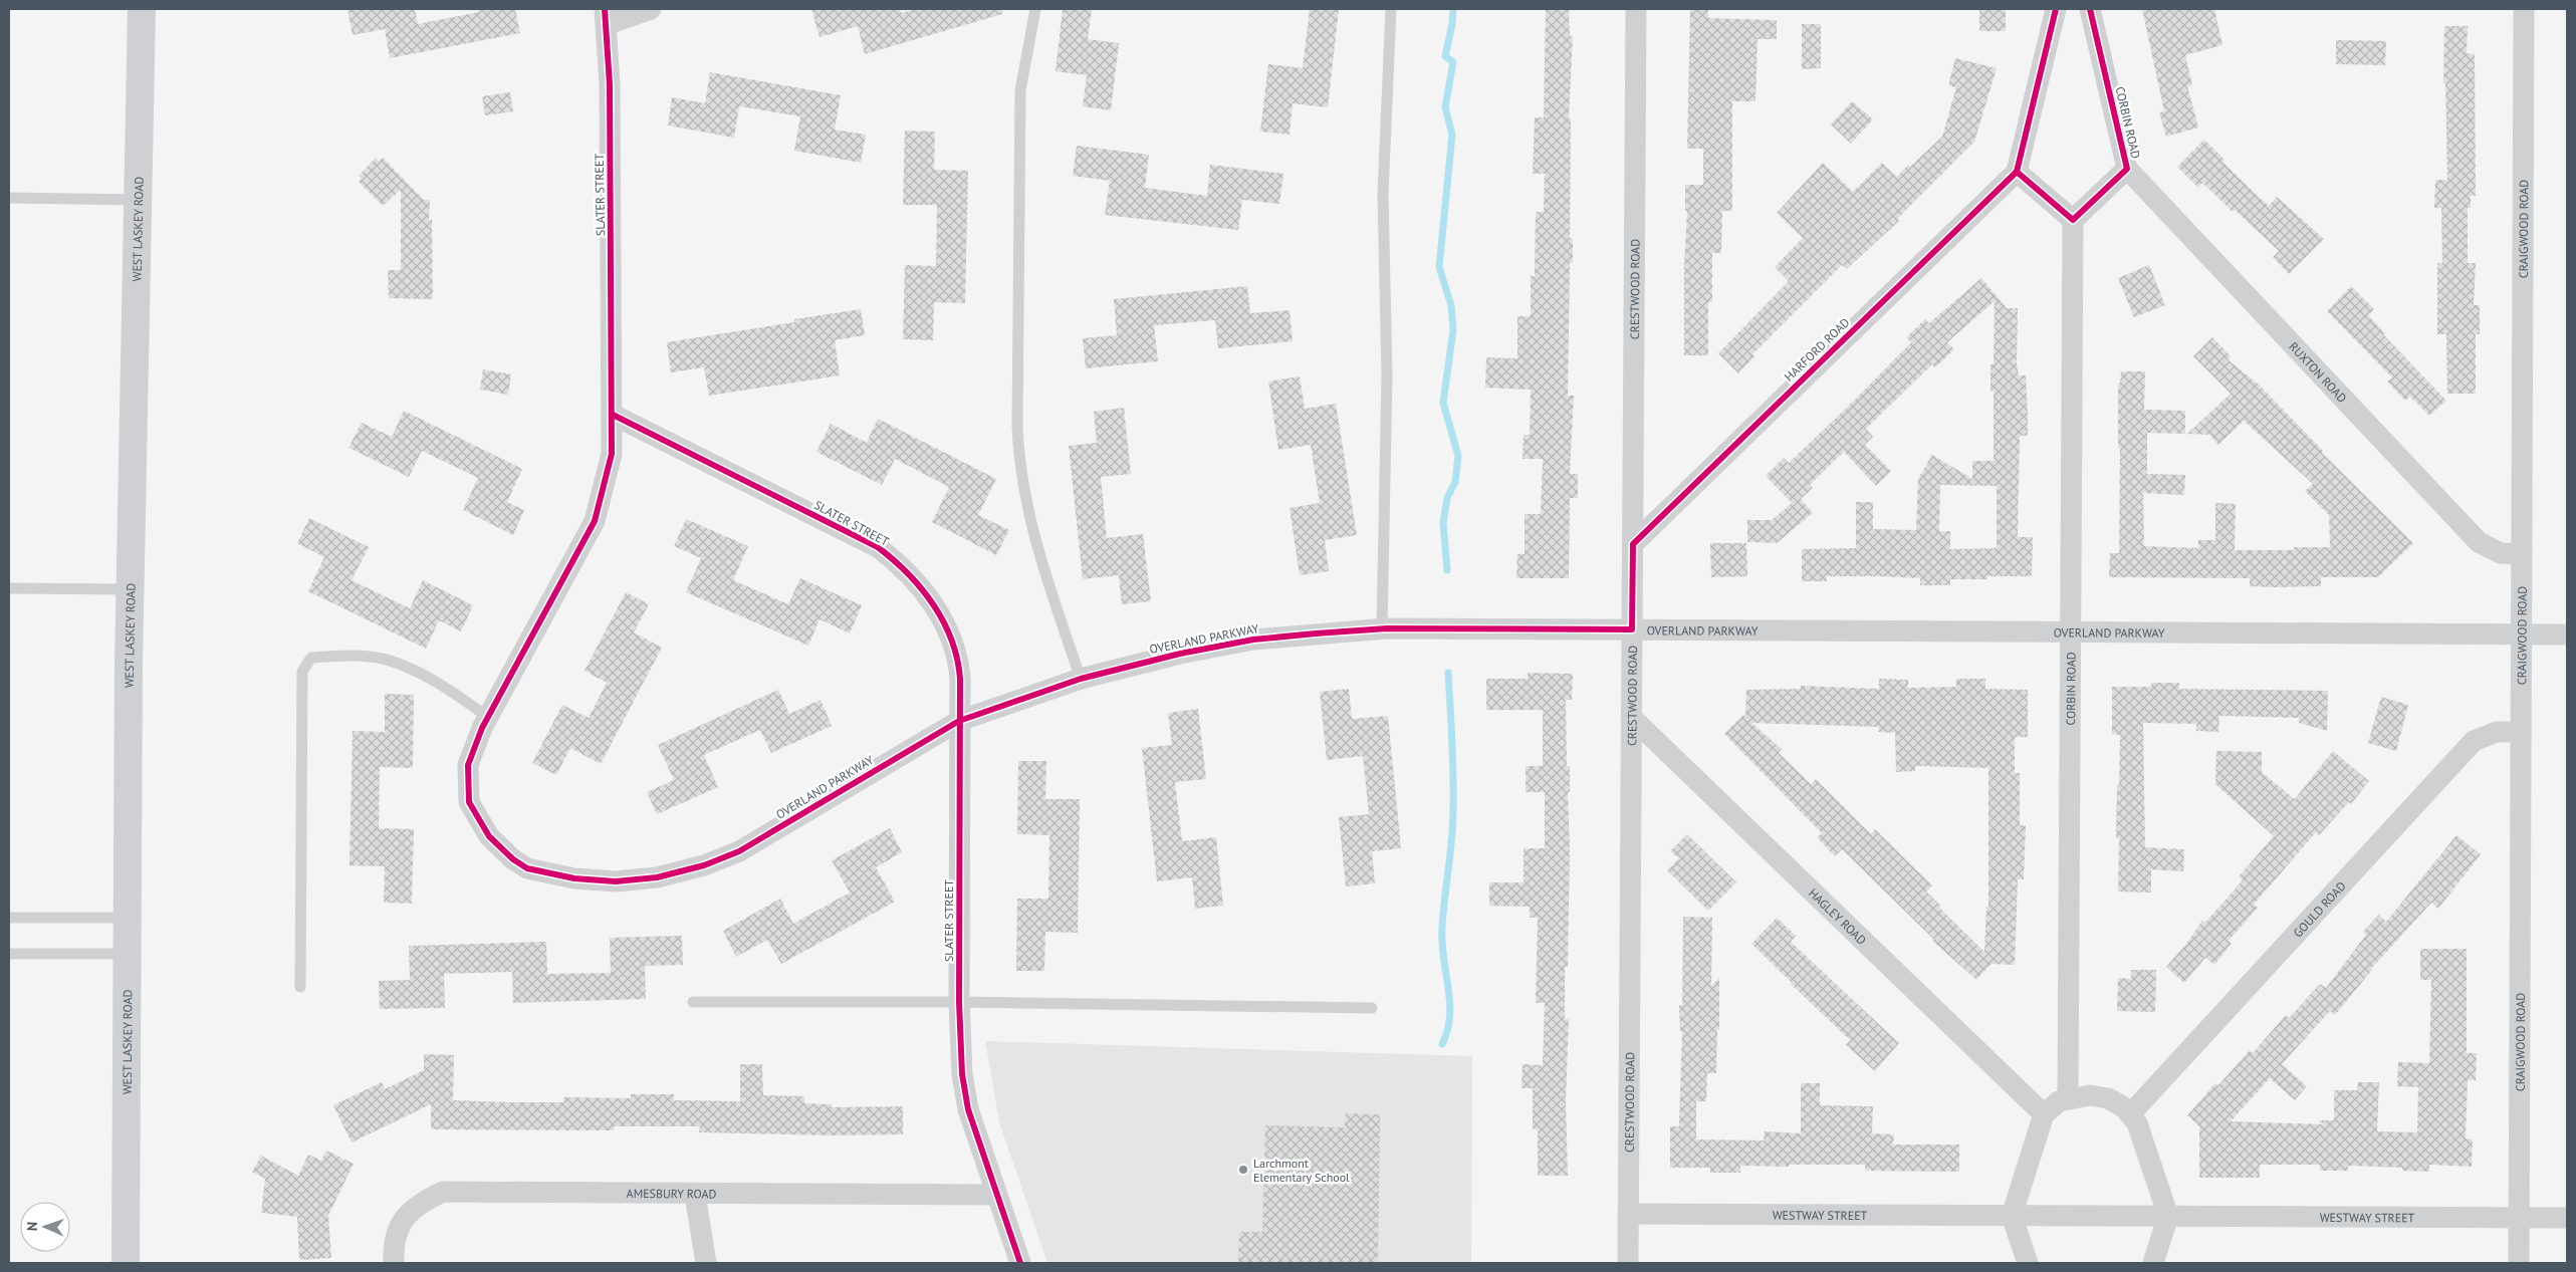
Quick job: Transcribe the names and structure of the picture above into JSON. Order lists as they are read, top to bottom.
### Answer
{
  "streets": {
    "main road": ["WEST LASKEY ROAD"],
    "street": [
      "CORBIN ROAD",
      "SLATER STREET",
      "CRAIGWOOD ROAD",
      "CRESTWOOD ROAD",
      "HARFORD ROAD",
      "RUXTON ROAD",
      "OVERLAND PARKWAY",
      "GOULD ROAD",
      "HAGLEY ROAD",
      "AMESBURY ROAD",
      "WESTWAY STREET"
    ]
  },
  "crossings": [
    ["CORBIN ROAD", "RUXTON ROAD"],
    ["CORBIN ROAD", "OVERLAND PARKWAY"],
    ["SLATER STREET", "OVERLAND PARKWAY"],
    ["SLATER STREET", "AMESBURY ROAD"],
    ["CRAIGWOOD ROAD", "RUXTON ROAD"],
    ["CRAIGWOOD ROAD", "OVERLAND PARKWAY"],
    ["CRAIGWOOD ROAD", "GOULD ROAD"],
    ["CRAIGWOOD ROAD", "WESTWAY STREET"],
    ["CRESTWOOD ROAD", "HARFORD ROAD"],
    ["CRESTWOOD ROAD", "OVERLAND PARKWAY"],
    ["CRESTWOOD ROAD", "HAGLEY ROAD"],
    ["CRESTWOOD ROAD", "WESTWAY STREET"]
  ],
  "places": ["Larchmont Elementary School"],
  "north": "left"
}
